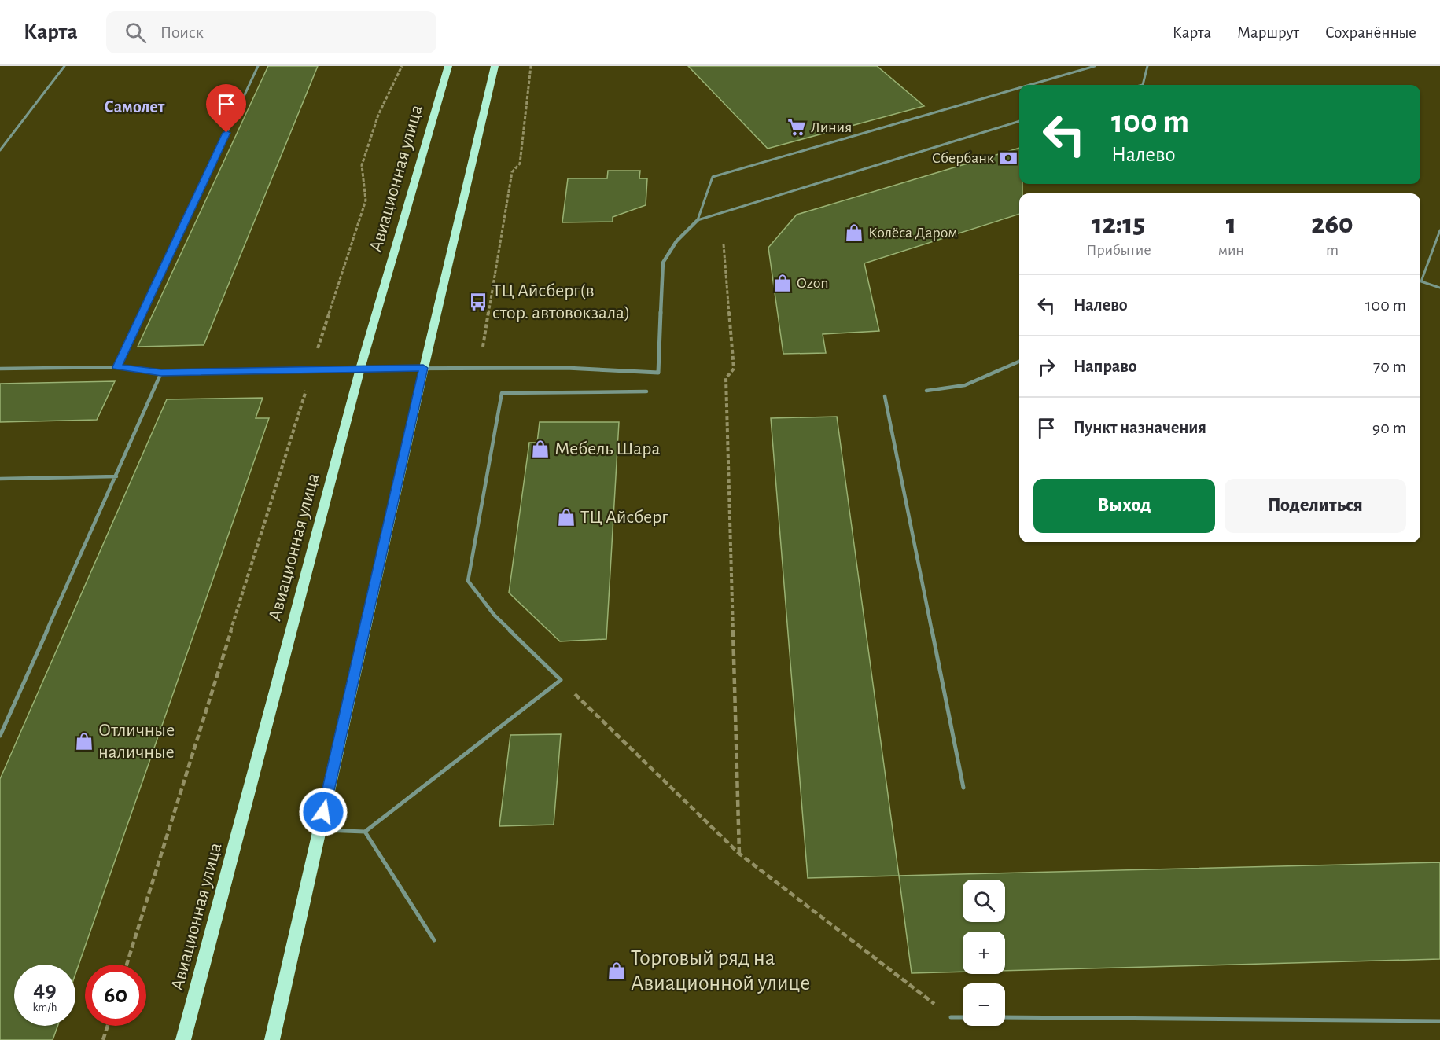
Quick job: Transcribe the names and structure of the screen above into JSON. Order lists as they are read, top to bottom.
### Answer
{
  "streets": {
    "main road": ["Авиационная улица"]
  },
  "districts": ["Самолет"],
  "places": {
    "supermarket": ["Линия"],
    "bank": ["Сбербанк"],
    "shop": [
      "Колёса Даром",
      "Ozon",
      "Мебель Шара",
      "ТЦ Айсберг",
      "Отличные наличные",
      "Торговый ряд на Авиационной улице"
    ],
    "bus stop": ["ТЦ Айсберг(в стор. автовокзала)"]
  },
  "page": {
    "header": "Карта",
    "search": "Поиск",
    "nav": ["Карта", "Маршрут", "Сохранённые"],
    "turn": ["100 m", "Налево"],
    "eta": [
      "12:15",
      "Прибытие",
      "1",
      "мин",
      "260",
      "m"
    ],
    "list": [
      {
        "name": "Налево",
        "value": "100 m"
      },
      {
        "name": "Направо",
        "value": "70 m"
      },
      {
        "name": "Пункт назначения",
        "value": "90 m"
      }
    ],
    "buttons": ["Выход", "Поделиться"],
    "map_buttons": ["+", "−"],
    "speed": "49 km/h",
    "limit": "60"
  }
}
